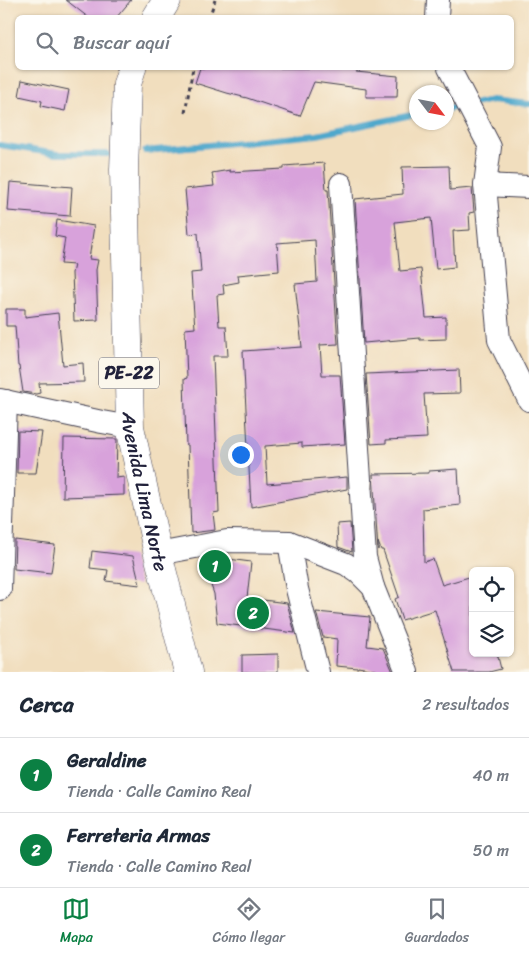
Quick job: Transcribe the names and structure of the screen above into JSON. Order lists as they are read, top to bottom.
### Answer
{
  "streets": {
    "highway": ["PE-22", "Avenida Lima Norte"]
  },
  "north": "bottom right",
  "page": {
    "search": "Buscar aquí",
    "pins": ["1", "2"],
    "heading": ["Cerca", "2 resultados"],
    "list": [
      {
        "mark": "1",
        "name": "Geraldine",
        "note": "Tienda · Calle Camino Real",
        "value": "40 m"
      },
      {
        "mark": "2",
        "name": "Ferreteria Armas",
        "note": "Tienda · Calle Camino Real",
        "value": "50 m"
      }
    ],
    "nav": ["Mapa", "Cómo llegar", "Guardados"]
  }
}
